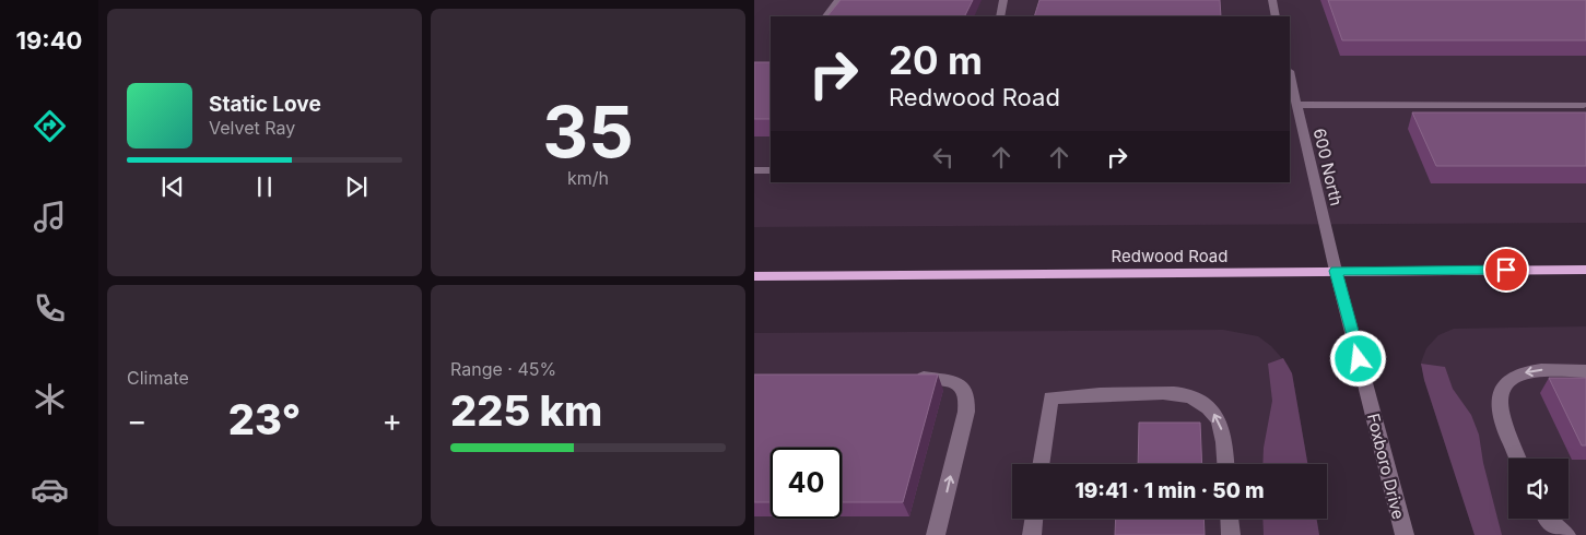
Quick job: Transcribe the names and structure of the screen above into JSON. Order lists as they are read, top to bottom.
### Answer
{
  "streets": {
    "main road": ["Redwood Road"],
    "street": ["600 North", "Foxboro Drive"]
  },
  "crossings": [
    ["600 North", "Redwood Road"],
    ["600 North", "Foxboro Drive"],
    ["Redwood Road", "Foxboro Drive"]
  ],
  "page": {
    "tabs": "19:40",
    "tile": [
      ["35", "km/h"],
      "Climate",
      ["Range · 45%", "225 km"]
    ],
    "turn": ["20 m", "Redwood Road"],
    "song": ["Static Love", "Velvet Ray"],
    "heat": ["−", "23°", "+"],
    "limit": "40",
    "trip": "19:41 · 1 min · 50 m"
  }
}
